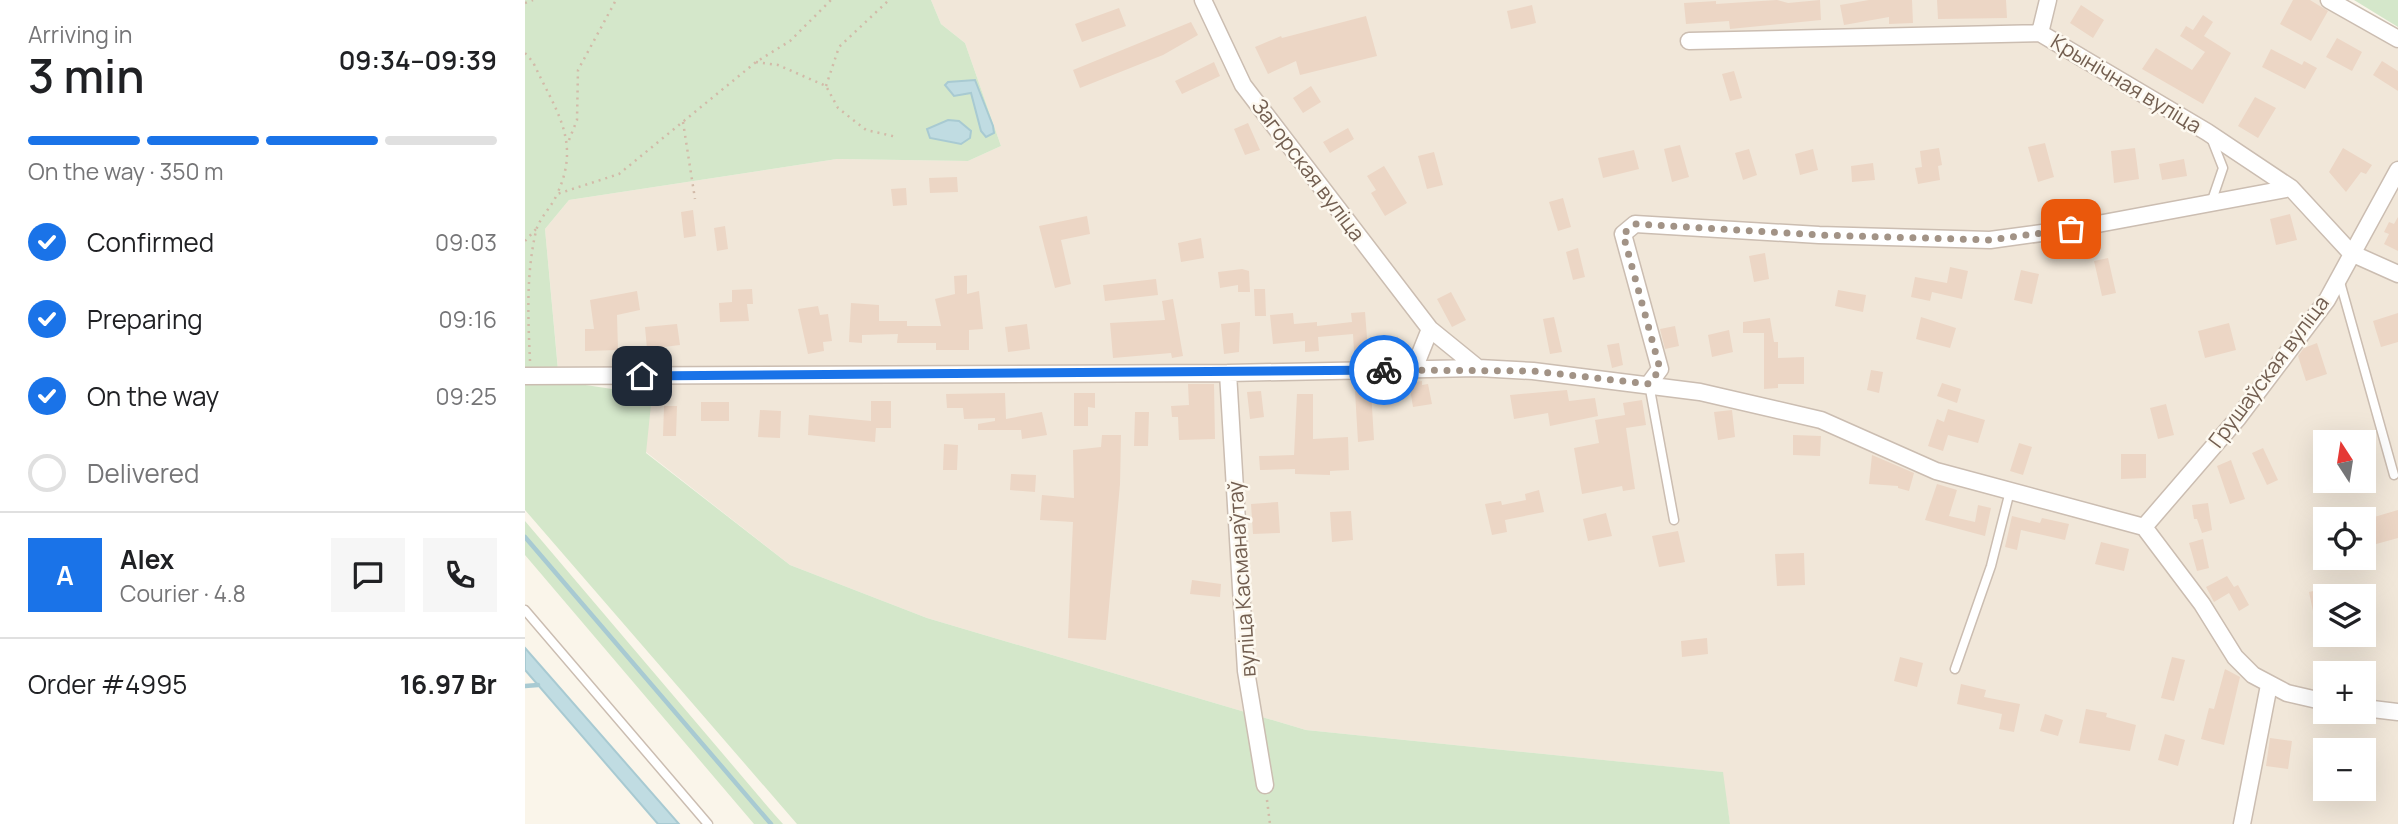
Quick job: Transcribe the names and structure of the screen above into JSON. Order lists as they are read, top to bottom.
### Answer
{
  "streets": {
    "street": [
      "Крынічная вуліца",
      "Загорская вуліца",
      "Грушаўская вуліца",
      "вуліца Касманаўтаў"
    ]
  },
  "crossings": [
    ["Крынічная вуліца", "Грушаўская вуліца"]
  ],
  "north": "top",
  "page": {
    "heading": ["3 min", "Arriving in", "09:34–09:39"],
    "panel": [
      "Alex",
      "Courier · 4.8",
      "Order #4995",
      "16.97 Br"
    ],
    "bar": "On the way · 350 m",
    "list": [
      ["Confirmed", "09:03"],
      ["Preparing", "09:16"],
      ["On the way", "09:25"],
      "Delivered"
    ],
    "map_buttons": ["+", "−"],
    "round": "A"
  }
}
